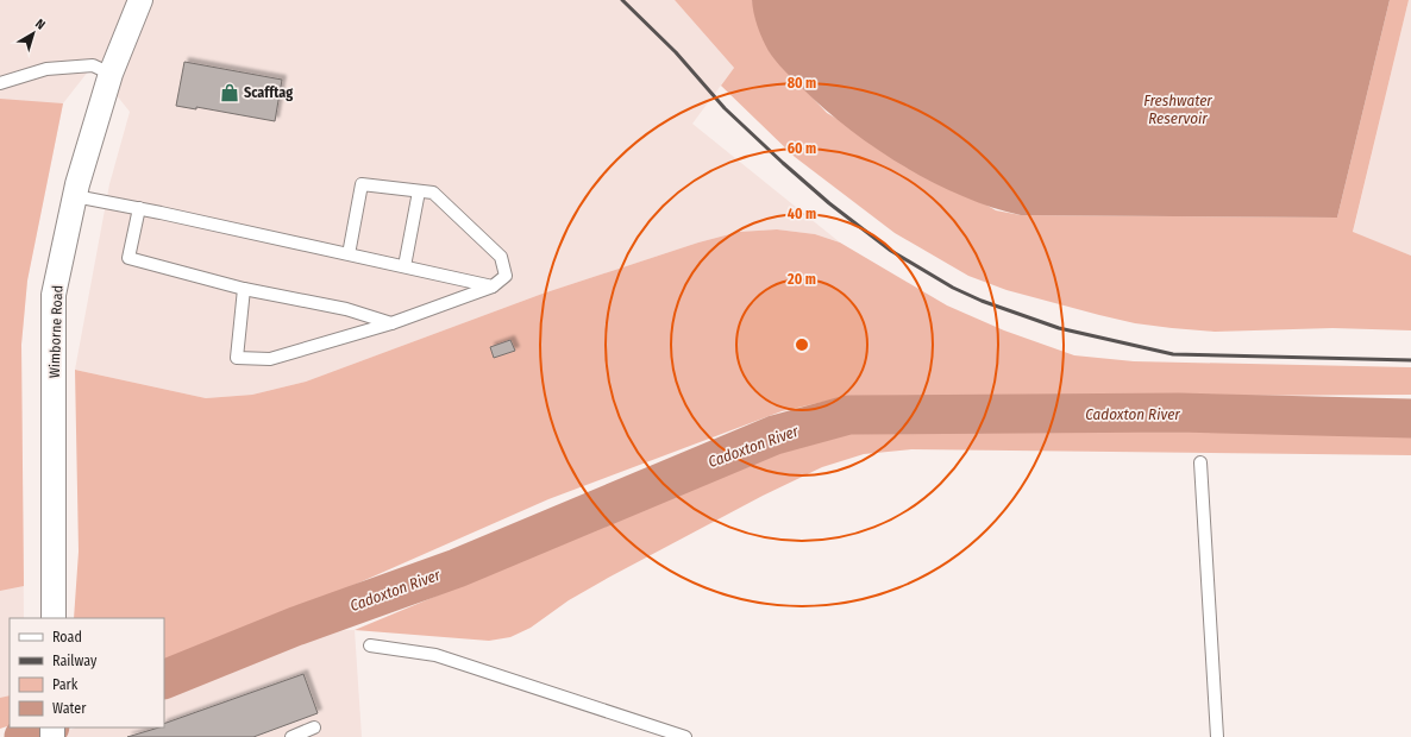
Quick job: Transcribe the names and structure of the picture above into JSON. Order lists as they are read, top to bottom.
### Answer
{
  "streets": {
    "street": ["Wimborne Road"]
  },
  "water": ["Freshwater Reservoir", "Cadoxton River"],
  "places": {
    "shop": ["Scafftag"]
  },
  "legend": [
    "Road",
    "Railway",
    "Park",
    "Water"
  ],
  "north": "top right",
  "rings": [
    "80 m",
    "60 m",
    "40 m",
    "20 m"
  ]
}
